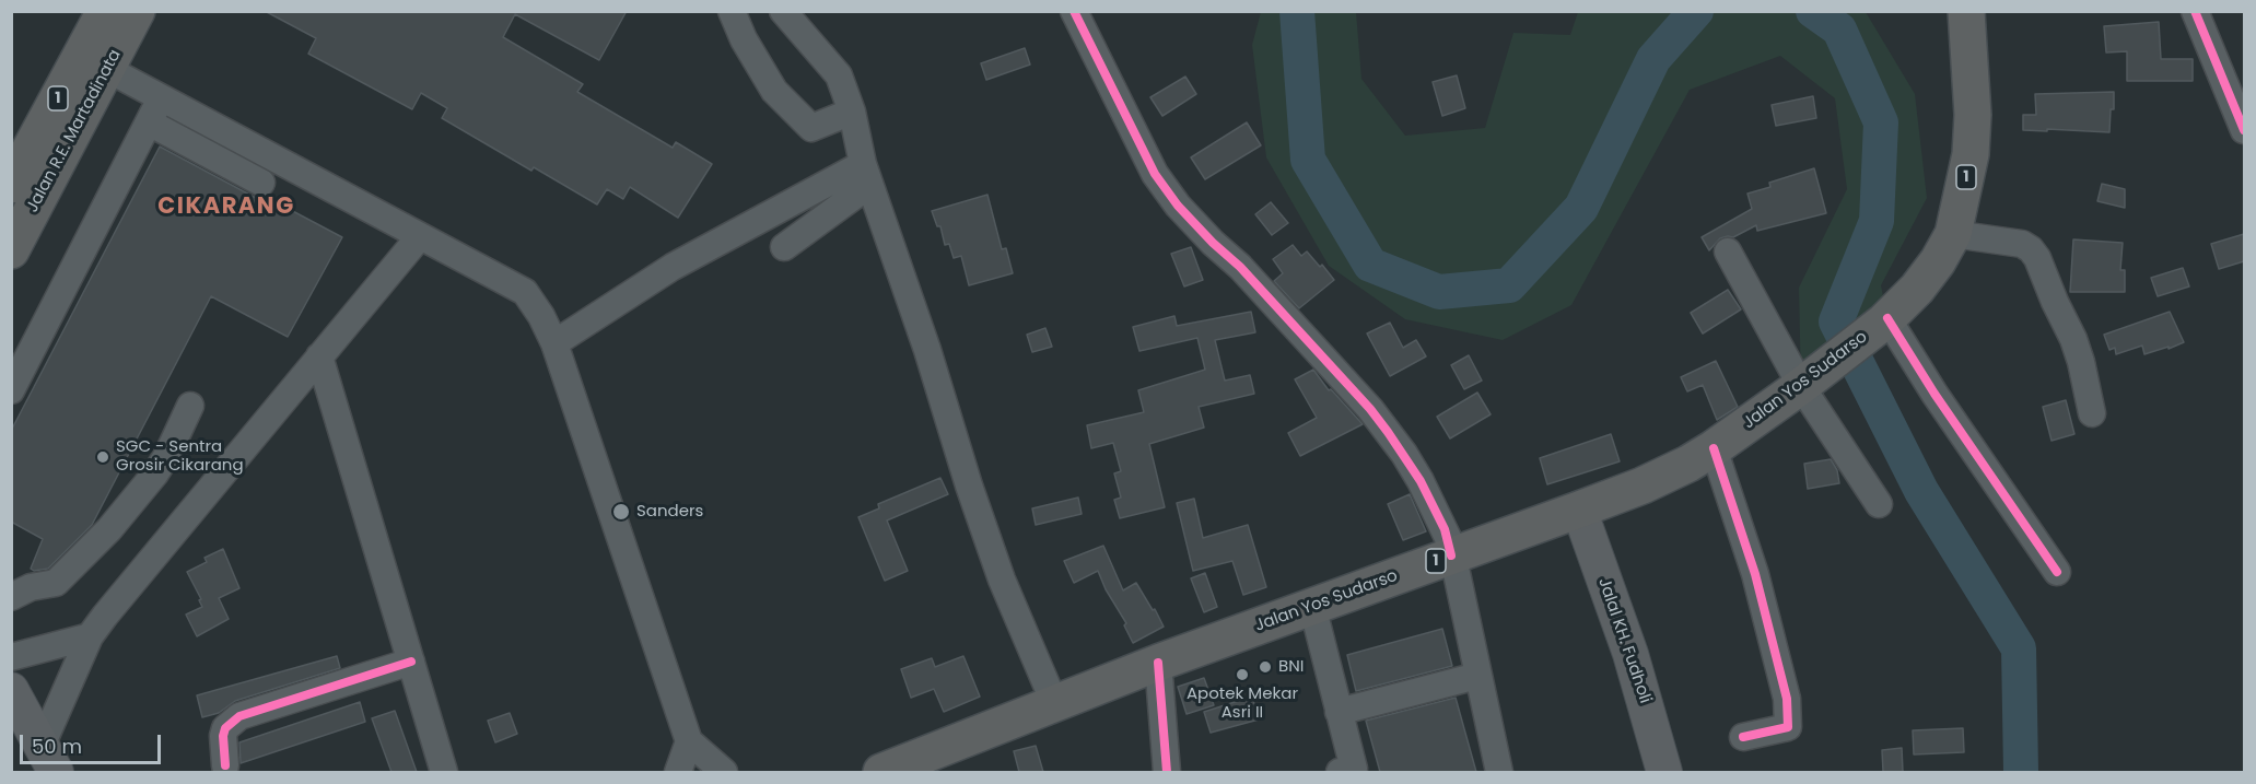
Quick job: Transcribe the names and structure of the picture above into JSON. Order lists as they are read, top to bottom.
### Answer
{
  "streets": {
    "highway": ["1", "Jalan R.E. Martadinata", "Jalan Yos Sudarso"],
    "main road": ["Jalal KH. Fudholi"]
  },
  "crossings": [
    ["1", "Jalan Yos Sudarso"],
    ["Jalan Yos Sudarso", "Jalal KH. Fudholi"]
  ],
  "districts": ["CIKARANG"],
  "places": [
    "SGC - Sentra Grosir Cikarang",
    "Sanders",
    "BNI",
    "Apotek Mekar Asri II"
  ],
  "scale_bar": "50 m"
}
